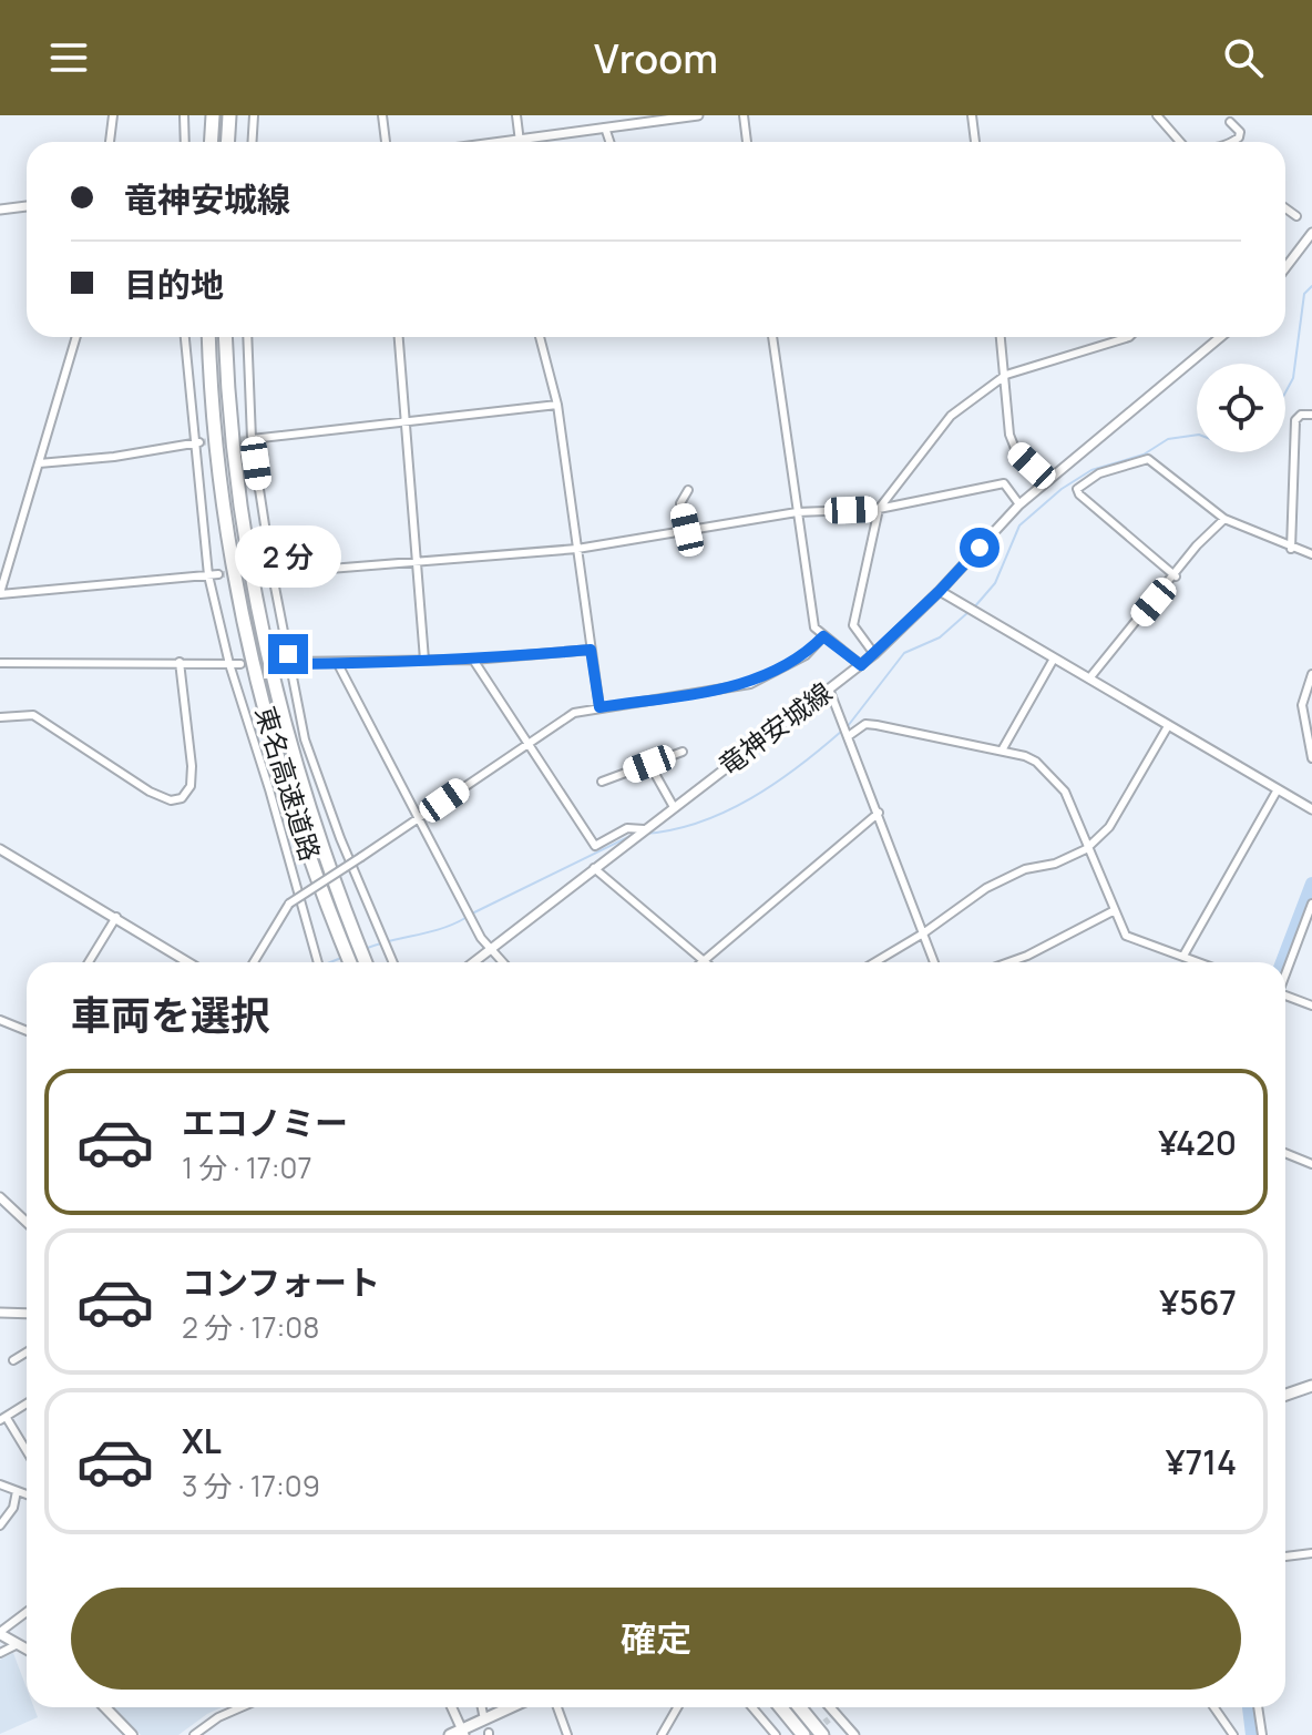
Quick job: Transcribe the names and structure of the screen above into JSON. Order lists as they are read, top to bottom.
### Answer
{
  "streets": {
    "highway": ["東名高速道路"],
    "street": ["竜神安城線"]
  },
  "page": {
    "header": "Vroom",
    "banner": ["竜神安城線", "目的地"],
    "bubble": "2 分",
    "heading": "車両を選択",
    "list": [
      {
        "name": "エコノミー",
        "note": "1 分 · 17:07",
        "value": "¥420"
      },
      {
        "name": "コンフォート",
        "note": "2 分 · 17:08",
        "value": "¥567"
      },
      {
        "name": "XL",
        "note": "3 分 · 17:09",
        "value": "¥714"
      }
    ],
    "buttons": "確定"
  }
}
